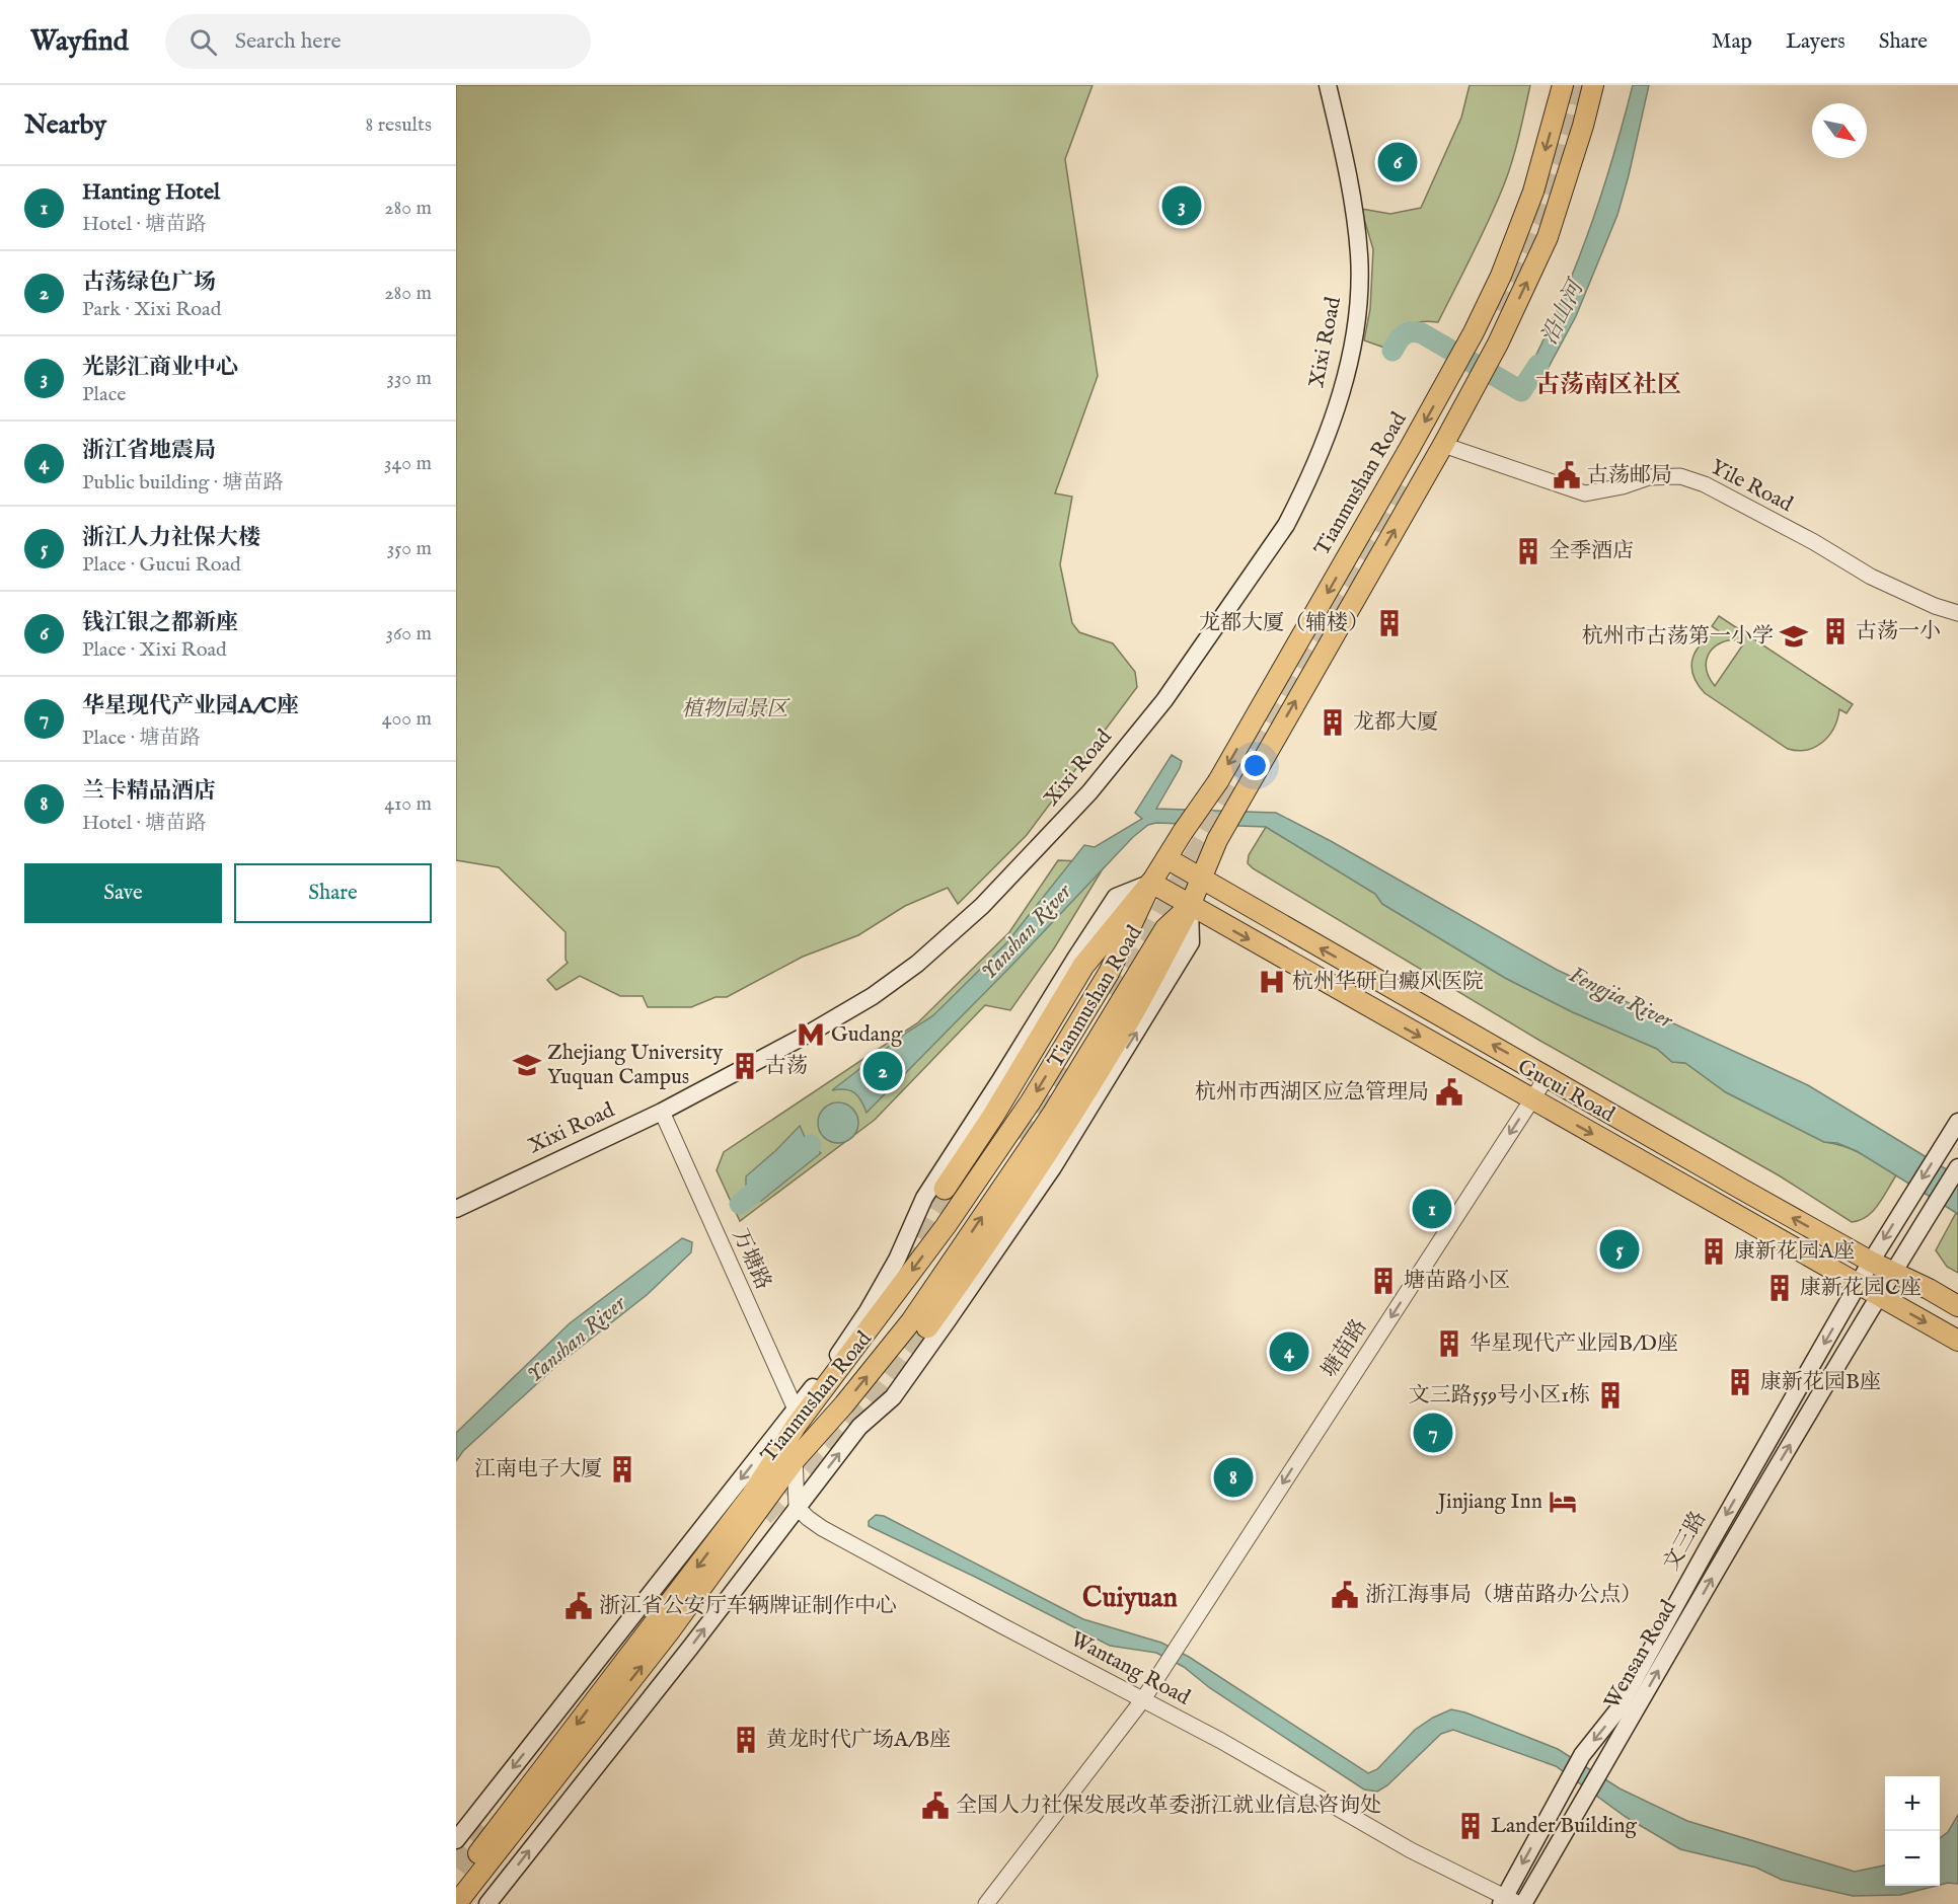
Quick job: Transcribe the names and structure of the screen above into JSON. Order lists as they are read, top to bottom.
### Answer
{
  "streets": {
    "main road": [
      "Xixi Road",
      "Tianmushan Road",
      "Gucui Road",
      "文三路",
      "Wensan Road"
    ],
    "street": [
      "Yile Road",
      "万塘路",
      "塘苗路",
      "Wantang Road"
    ]
  },
  "crossings": [
    ["Xixi Road", "万塘路"],
    ["Tianmushan Road", "Yile Road"],
    ["Tianmushan Road", "Gucui Road"],
    ["Tianmushan Road", "万塘路"],
    ["Tianmushan Road", "Wantang Road"],
    ["Gucui Road", "塘苗路"],
    ["Gucui Road", "文三路"],
    ["Gucui Road", "Wensan Road"],
    ["塘苗路", "Wantang Road"],
    ["文三路", "Wensan Road"],
    ["文三路", "Wantang Road"],
    ["Wensan Road", "Wantang Road"]
  ],
  "one_way": ["塘苗路", "文三路", "Wensan Road"],
  "districts": ["古荡南区社区", "Cuiyuan"],
  "water": ["沿山河", "Yanshan River", "Fengjia River"],
  "parks": ["植物园景区"],
  "places": {
    "public building": [
      "古荡邮局",
      "杭州市西湖区应急管理局",
      "浙江海事局（塘苗路办公点）",
      "浙江省公安厅车辆牌证制作中心",
      "全国人力社保发展改革委浙江就业信息咨询处"
    ],
    "building": [
      "全季酒店",
      "龙都大厦（辅楼）",
      "古荡一小",
      "龙都大厦",
      "古荡",
      "康新花园A座",
      "塘苗路小区",
      "康新花园C座",
      "华星现代产业园B/D座",
      "康新花园B座",
      "文三路559号小区1栋",
      "江南电子大厦",
      "黄龙时代广场A/B座",
      "Lander Building"
    ],
    "school or university": ["杭州市古荡第一小学", "Zhejiang University Yuquan Campus"],
    "hospital": ["杭州华研白癜风医院"],
    "metro station": ["Gudang"],
    "hotel": ["Jinjiang Inn"]
  },
  "north": "bottom right",
  "page": {
    "header": "Wayfind",
    "search": "Search here",
    "nav": ["Map", "Layers", "Share"],
    "heading": ["Nearby", "8 results"],
    "pins": [
      "6",
      "3",
      "2",
      "1",
      "5",
      "4",
      "7",
      "8"
    ],
    "list": [
      {
        "mark": "1",
        "name": "Hanting Hotel",
        "note": "Hotel · 塘苗路",
        "value": "280 m"
      },
      {
        "mark": "2",
        "name": "古荡绿色广场",
        "note": "Park · Xixi Road",
        "value": "280 m"
      },
      {
        "mark": "3",
        "name": "光影汇商业中心",
        "note": "Place",
        "value": "330 m"
      },
      {
        "mark": "4",
        "name": "浙江省地震局",
        "note": "Public building · 塘苗路",
        "value": "340 m"
      },
      {
        "mark": "5",
        "name": "浙江人力社保大楼",
        "note": "Place · Gucui Road",
        "value": "350 m"
      },
      {
        "mark": "6",
        "name": "钱江银之都新座",
        "note": "Place · Xixi Road",
        "value": "360 m"
      },
      {
        "mark": "7",
        "name": "华星现代产业园A/C座",
        "note": "Place · 塘苗路",
        "value": "400 m"
      },
      {
        "mark": "8",
        "name": "兰卡精品酒店",
        "note": "Hotel · 塘苗路",
        "value": "410 m"
      }
    ],
    "buttons": ["Save", "Share"],
    "map_buttons": ["+", "−"]
  }
}
